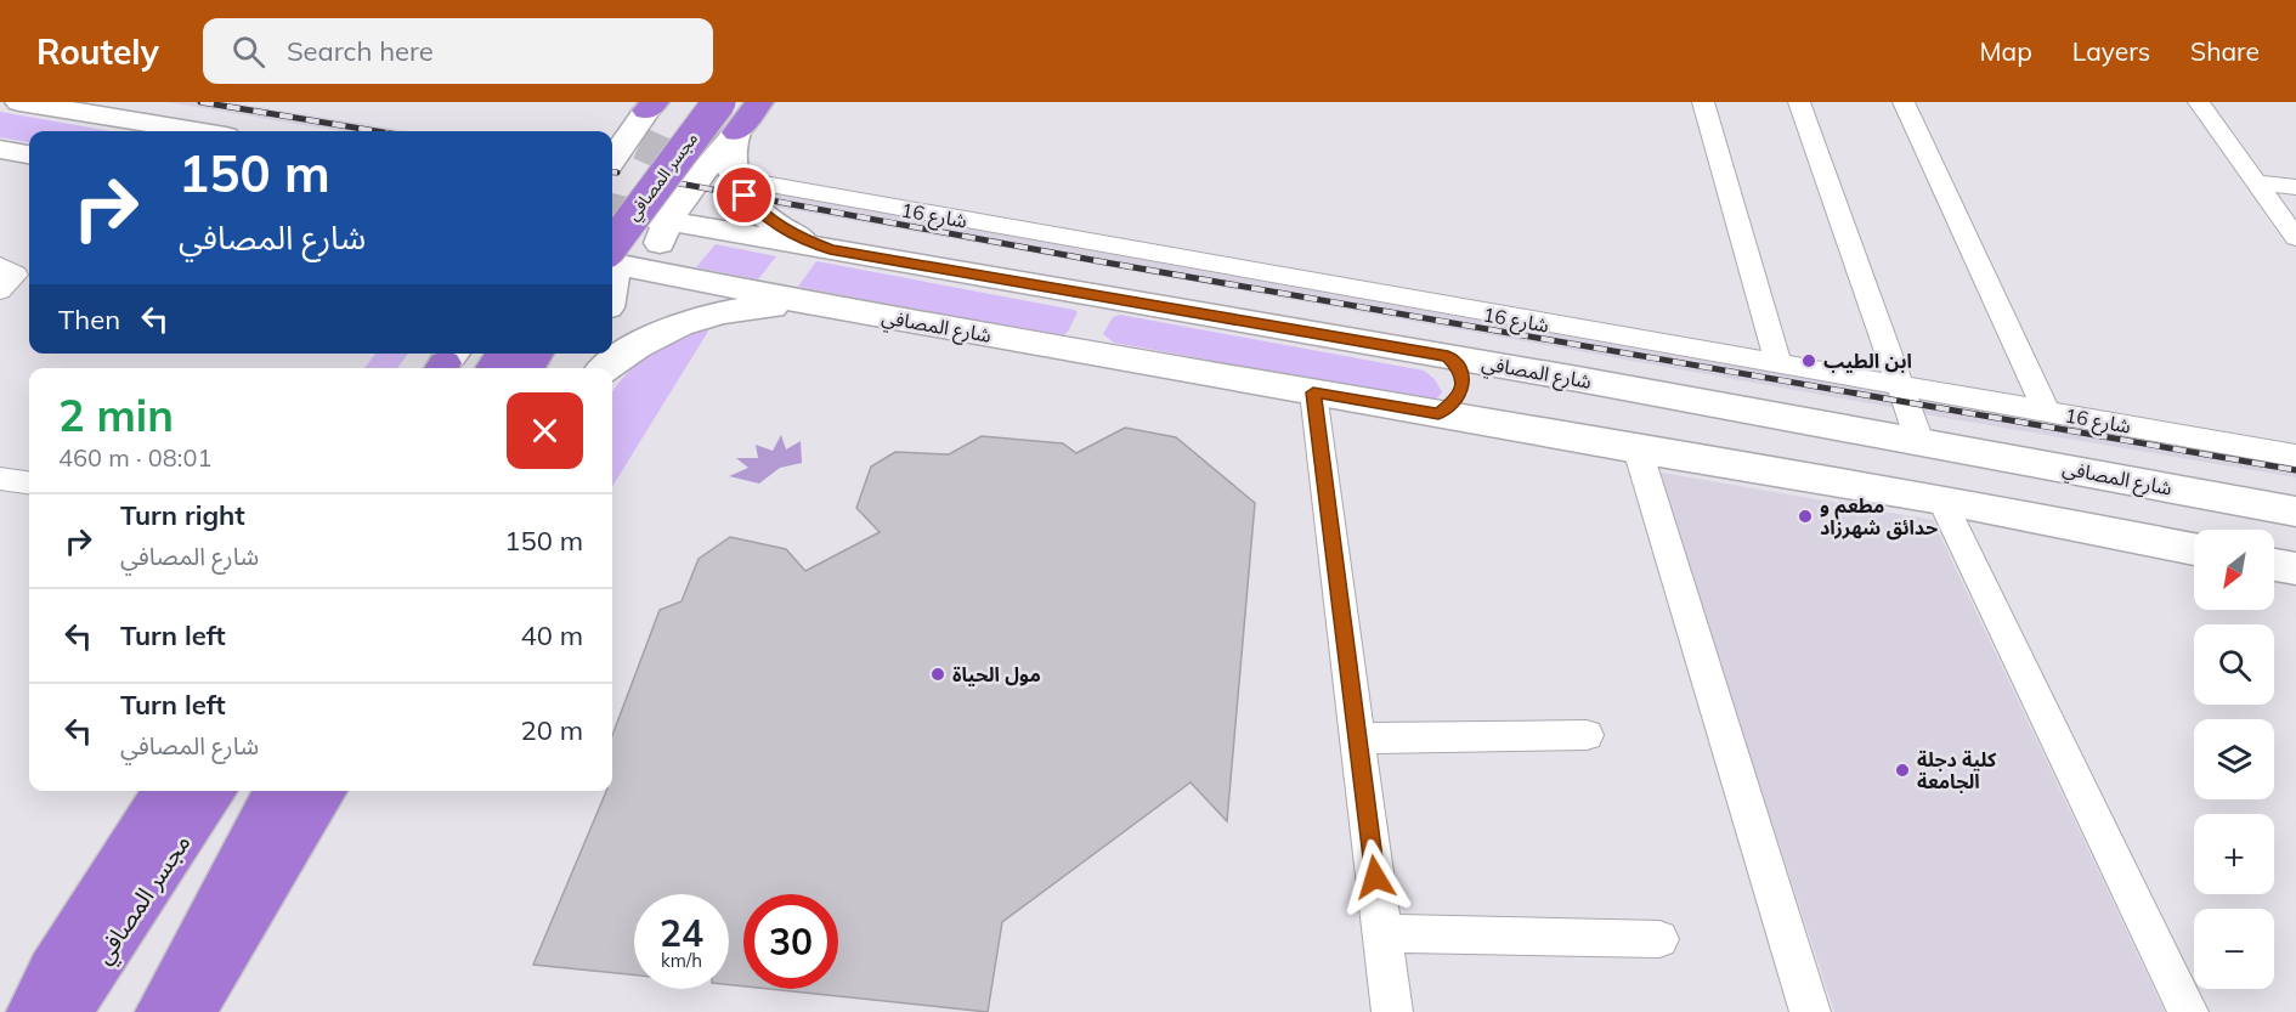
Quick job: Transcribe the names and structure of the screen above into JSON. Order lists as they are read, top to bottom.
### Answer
{
  "streets": {
    "highway": ["مجسر المصافي"],
    "main road": ["شارع المصافي"],
    "street": ["شارع 16"]
  },
  "places": [
    "ابن الطيب",
    "مطعم و حدائق شهرزاد",
    "مول الحياة",
    "كلية دجلة الجامعة"
  ],
  "north": "bottom left",
  "page": {
    "header": "Routely",
    "search": "Search here",
    "nav": ["Map", "Layers", "Share"],
    "turn": ["150 m", "شارع المصافي"],
    "then": "Then",
    "heading": ["2 min", "460 m · 08:01"],
    "list": [
      {
        "name": "Turn right",
        "note": "شارع المصافي",
        "value": "150 m"
      },
      {
        "name": "Turn left",
        "value": "40 m"
      },
      {
        "name": "Turn left",
        "note": "شارع المصافي",
        "value": "20 m"
      }
    ],
    "map_buttons": ["+", "−"],
    "speed": "24 km/h",
    "limit": "30"
  }
}
